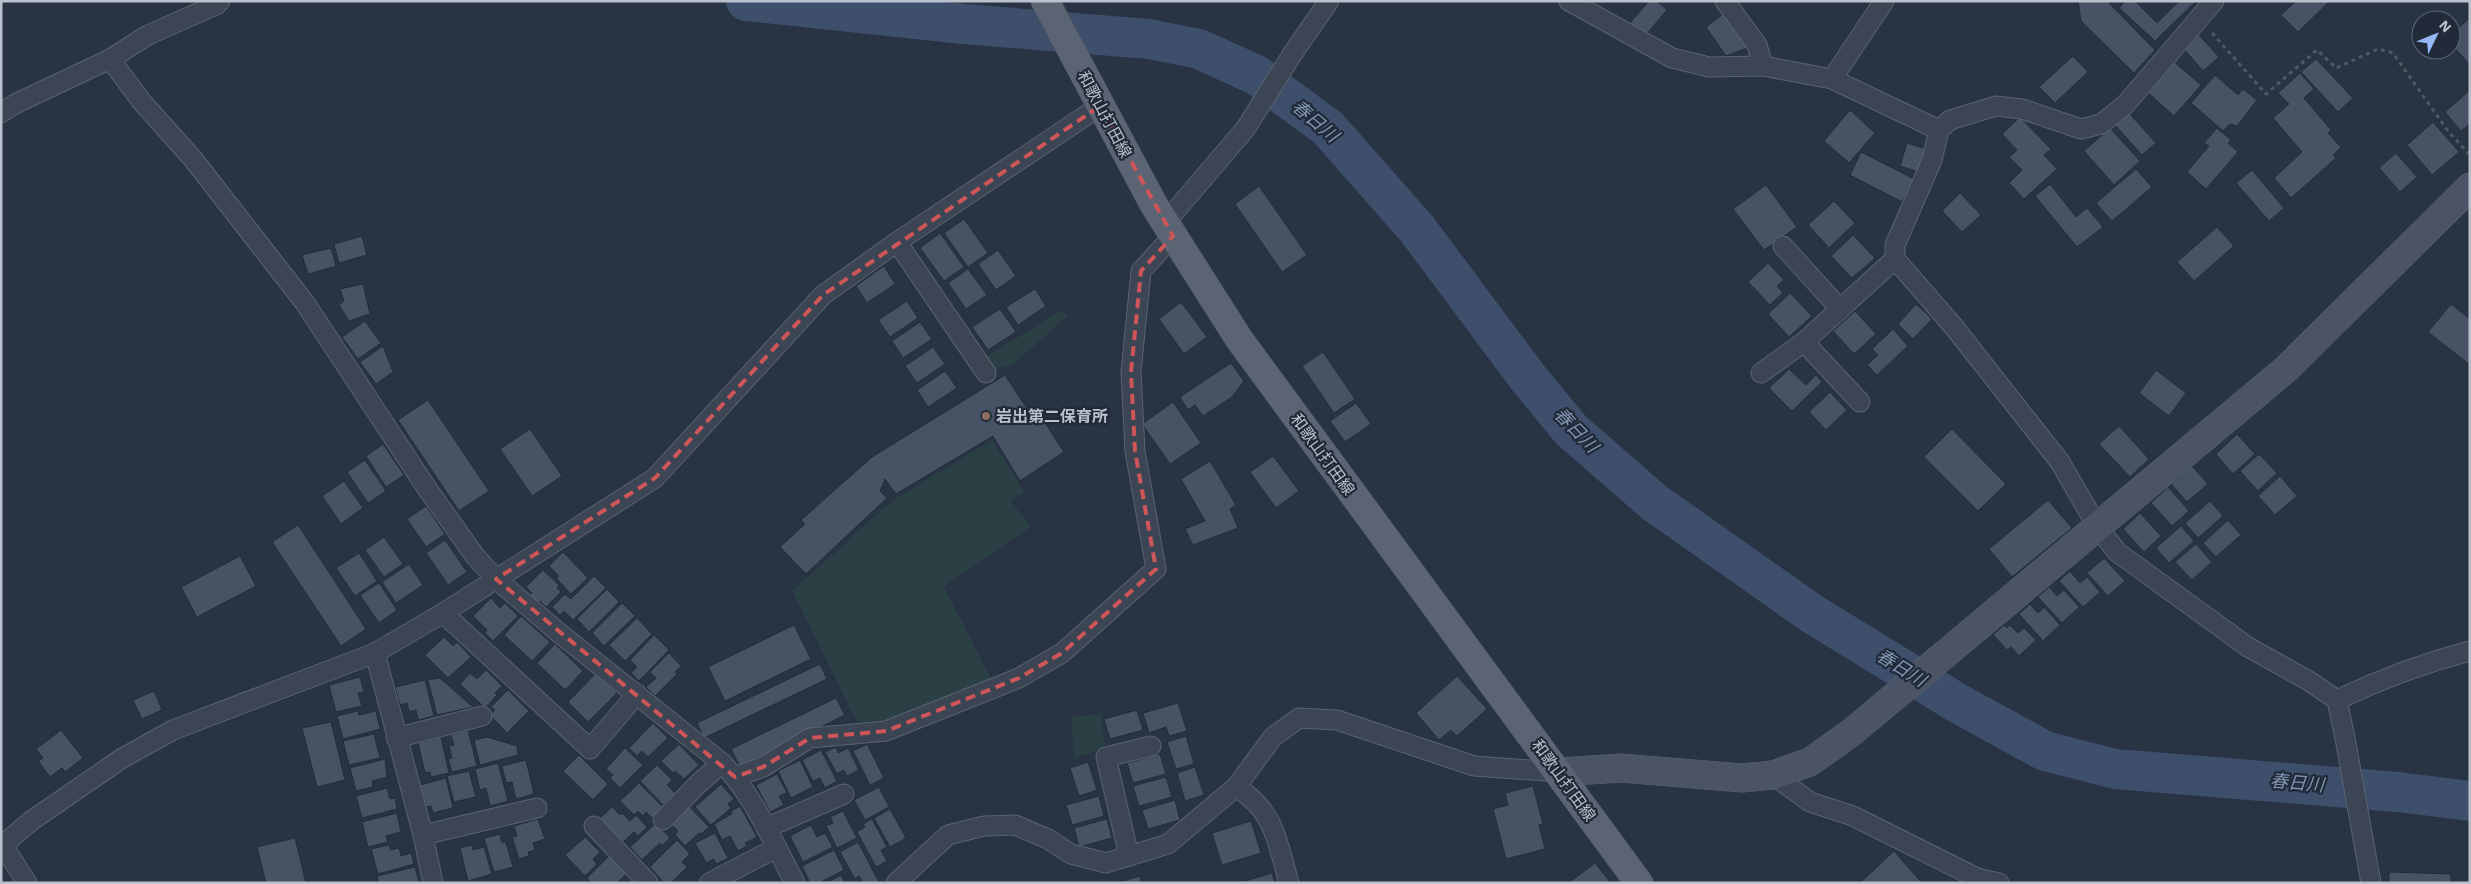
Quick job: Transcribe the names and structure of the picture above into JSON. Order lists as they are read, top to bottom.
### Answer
{
  "streets": {
    "main road": ["和歌山打田線"]
  },
  "water": ["春日川"],
  "places": ["岩出第二保育所"],
  "north": "top right"
}
